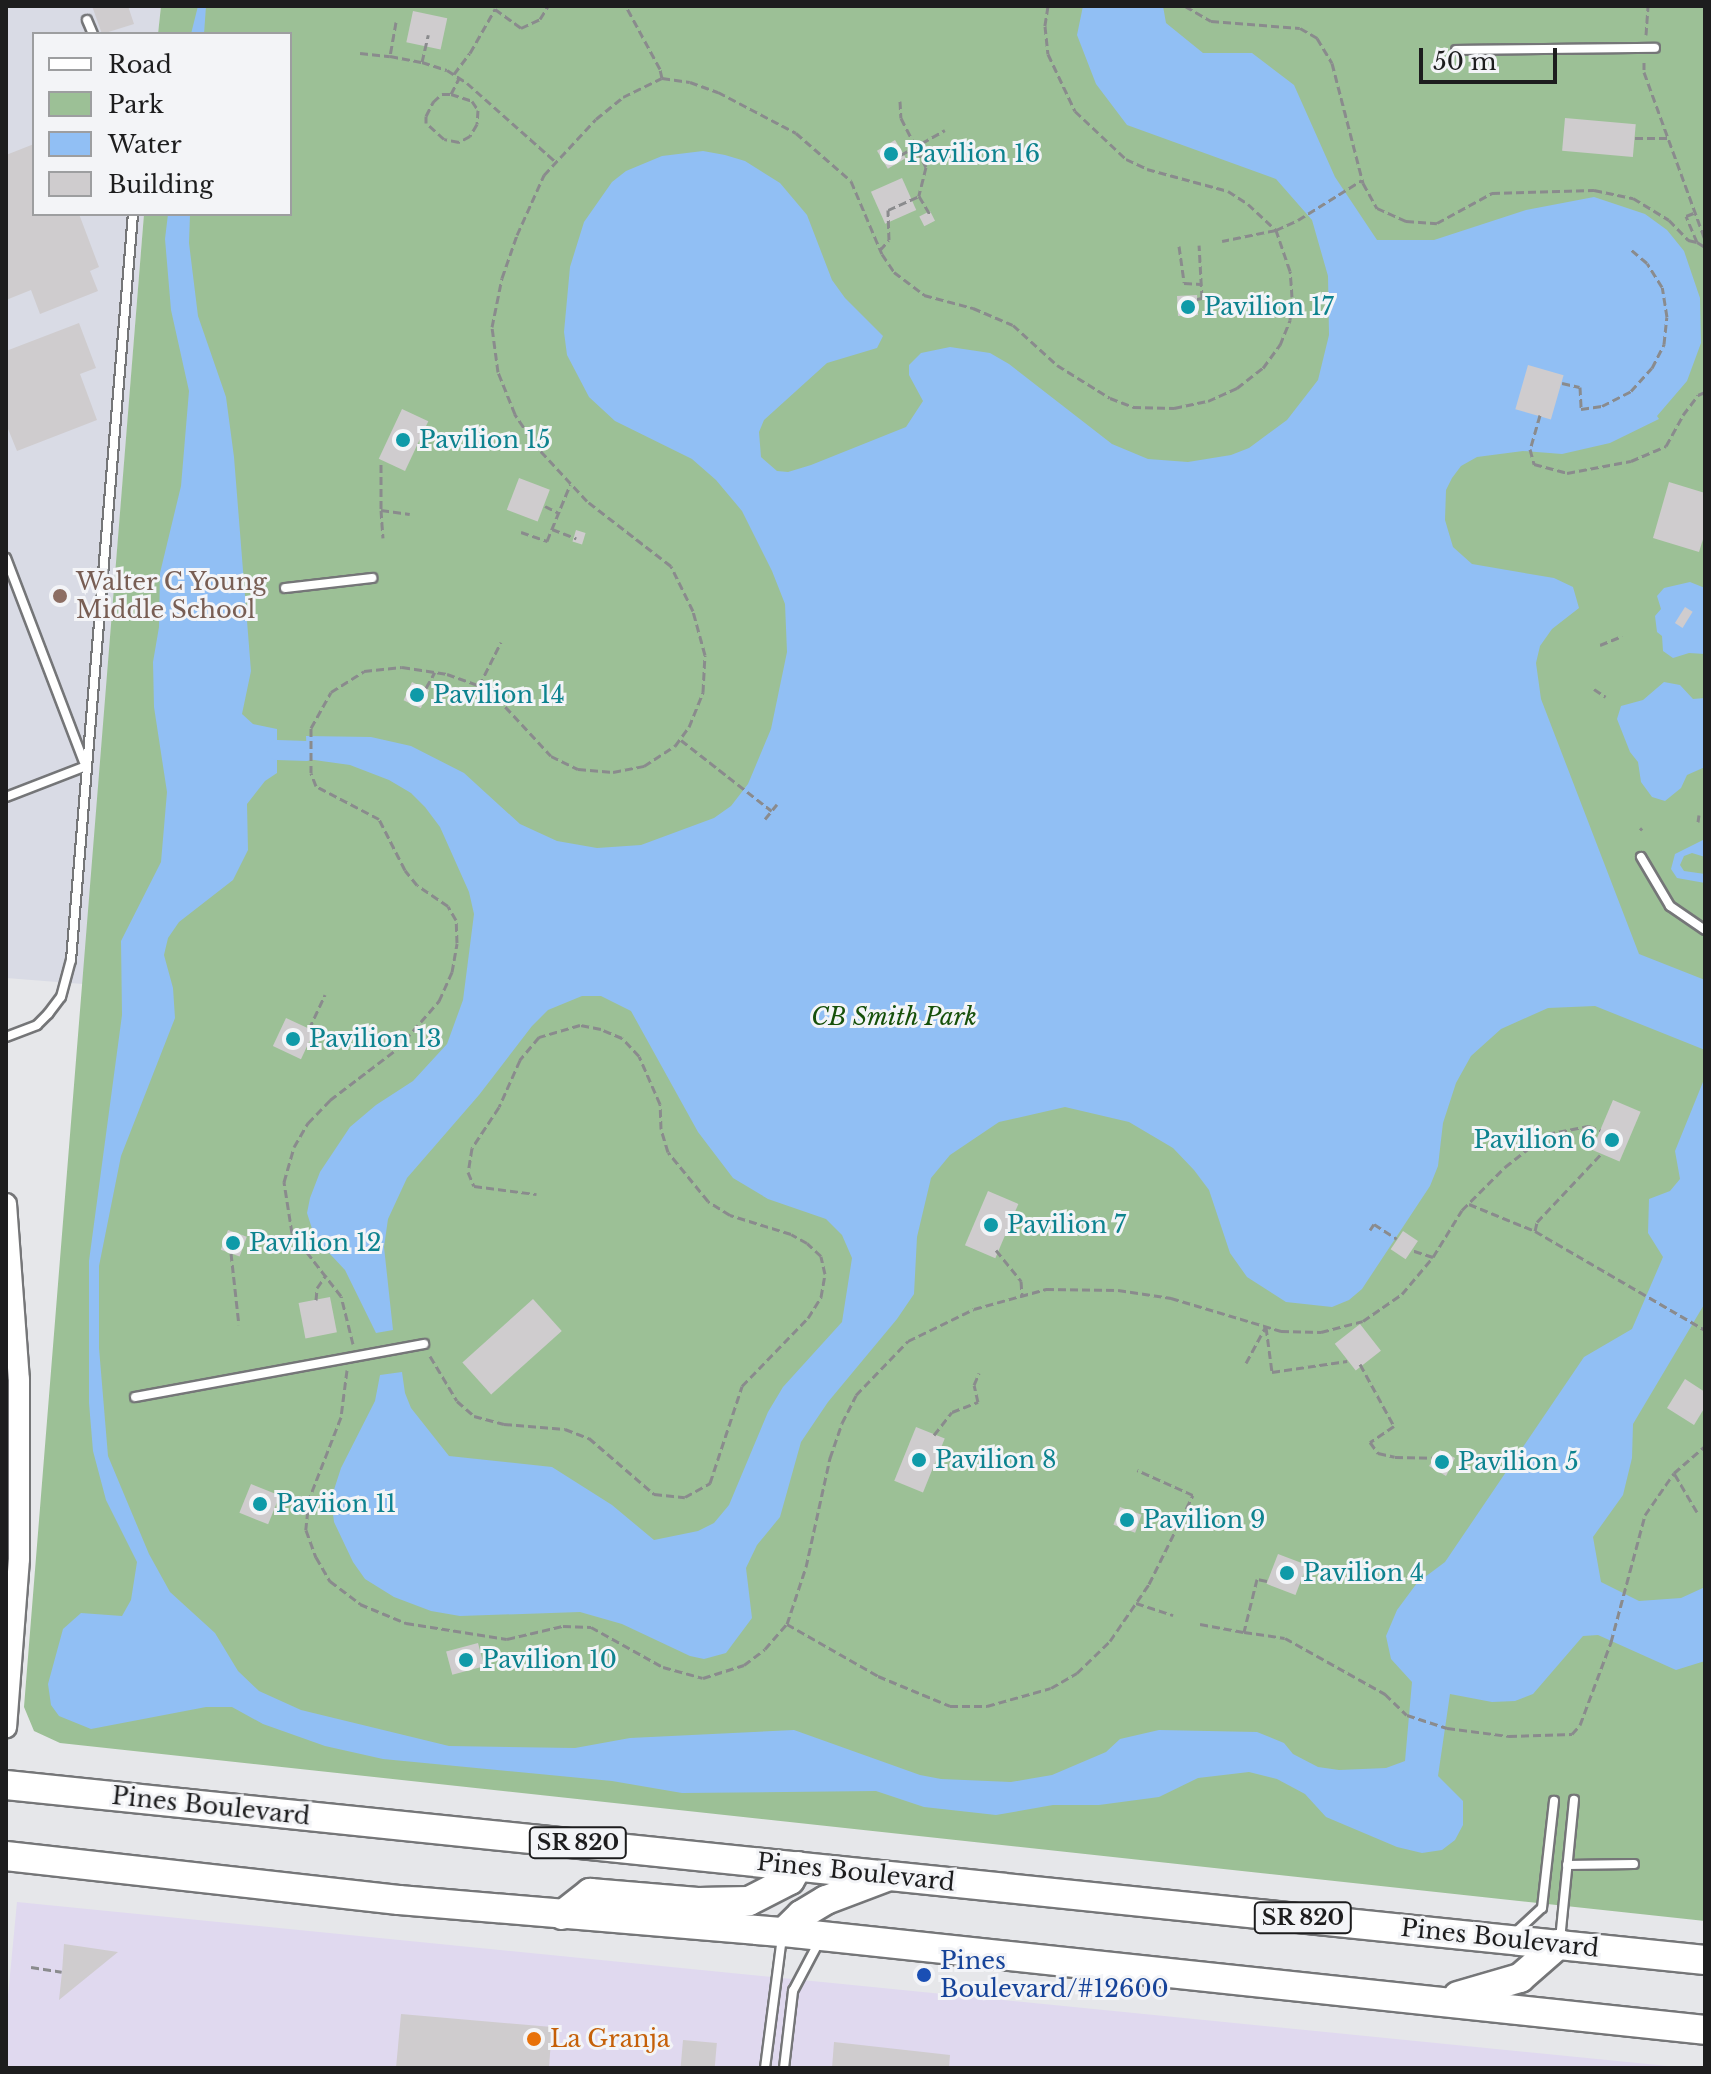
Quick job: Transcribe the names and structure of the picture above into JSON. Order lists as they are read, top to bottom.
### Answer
{
  "streets": {
    "highway": ["Pines Boulevard", "SR 820"]
  },
  "parks": ["CB Smith Park"],
  "places": [
    "Pavilion 16",
    "Pavilion 17",
    "Pavilion 15",
    "Walter C Young Middle School",
    "Pavilion 14",
    "Pavilion 13",
    "Pavilion 6",
    "Pavilion 7",
    "Pavilion 12",
    "Pavilion 8",
    "Pavilion 5",
    "Paviion 11",
    "Pavilion 9",
    "Pavilion 4",
    "Pavilion 10",
    "Pines Boulevard/#12600",
    "La Granja"
  ],
  "legend": [
    "Road",
    "Park",
    "Water",
    "Building"
  ],
  "scale_bar": "50 m"
}
